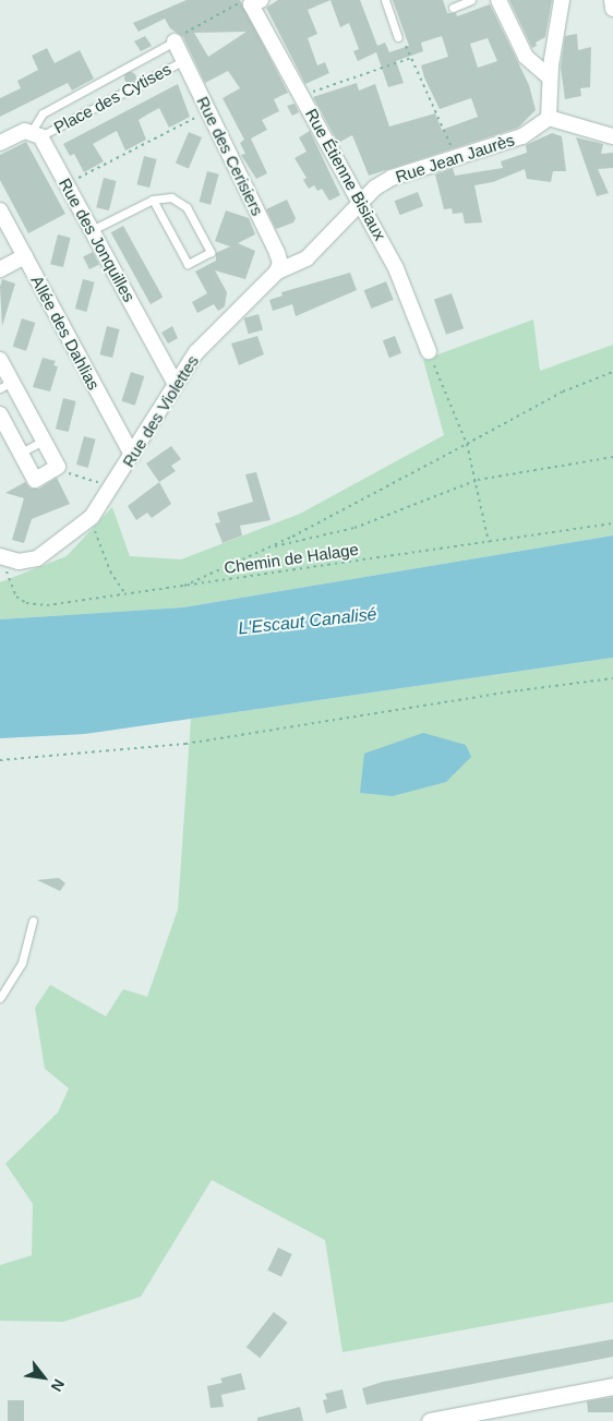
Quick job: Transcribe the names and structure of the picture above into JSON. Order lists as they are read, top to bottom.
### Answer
{
  "streets": {
    "street": [
      "Rue des Cerisiers",
      "Rue Jean Jaurès",
      "Rue Étienne Bisiaux",
      "Rue des Jonquilles",
      "Allée des Dahlias",
      "Rue des Violettes"
    ],
    "lane": ["Place des Cytises"],
    "path": ["Chemin de Halage"]
  },
  "crossings": [
    ["Place des Cytises", "Rue des Cerisiers"],
    ["Place des Cytises", "Rue des Jonquilles"],
    ["Rue des Cerisiers", "Rue des Violettes"],
    ["Rue Jean Jaurès", "Rue Étienne Bisiaux"],
    ["Rue Jean Jaurès", "Rue des Violettes"],
    ["Rue Étienne Bisiaux", "Rue des Violettes"],
    ["Rue des Jonquilles", "Rue des Violettes"],
    ["Allée des Dahlias", "Rue des Violettes"],
    ["Rue des Violettes", "Chemin de Halage"]
  ],
  "water": ["L'Escaut Canalisé"],
  "north": "bottom right"
}
